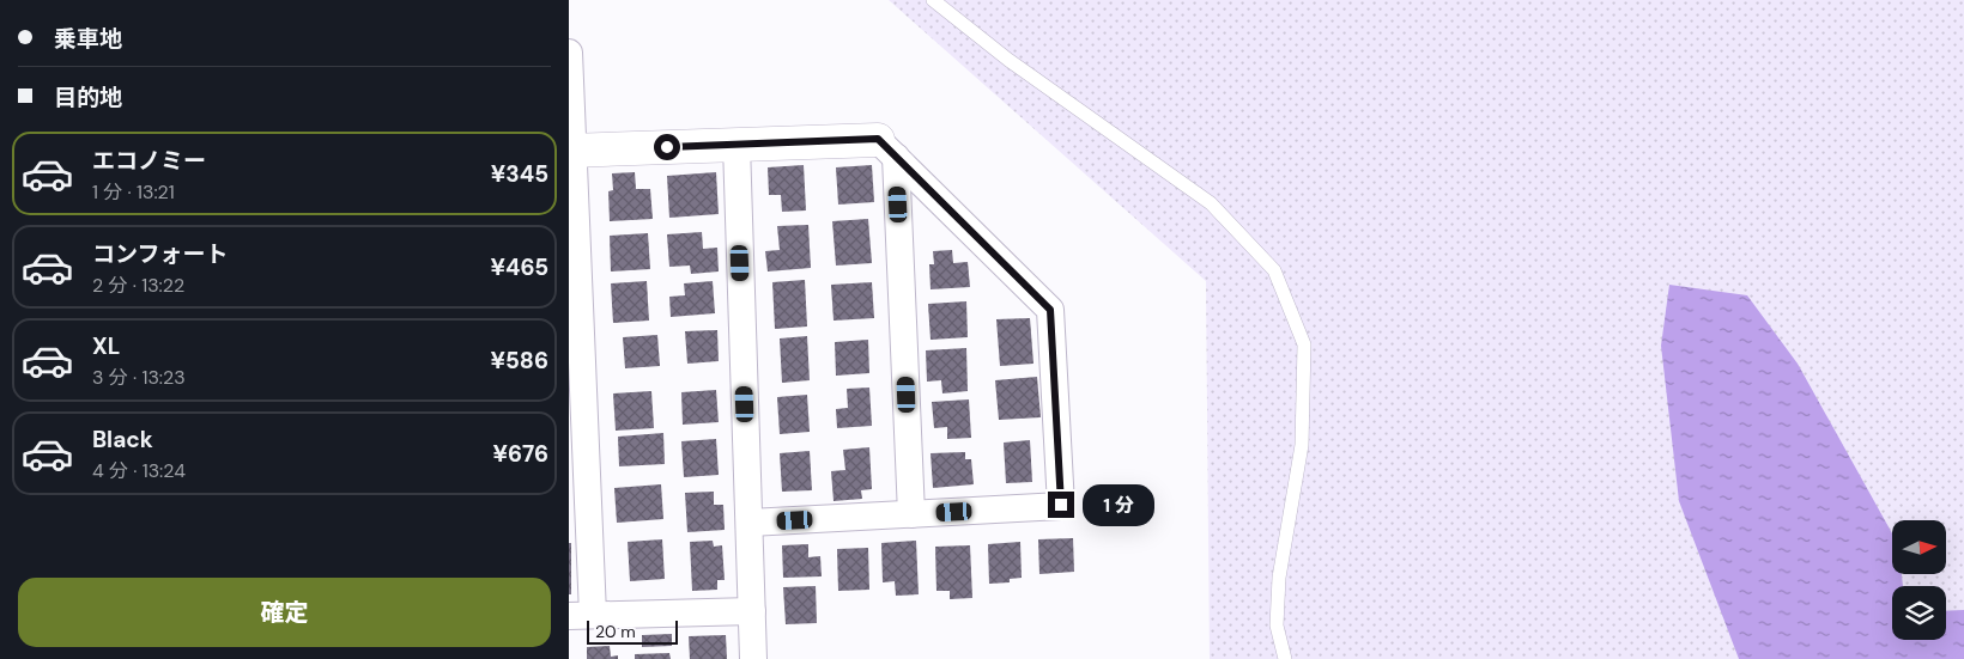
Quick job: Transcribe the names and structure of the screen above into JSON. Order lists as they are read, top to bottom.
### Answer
{
  "scale_bar": "20 m",
  "north": "right",
  "page": {
    "banner": ["乗車地", "目的地"],
    "list": [
      {
        "name": "エコノミー",
        "note": "1 分 · 13:21",
        "value": "¥345"
      },
      {
        "name": "コンフォート",
        "note": "2 分 · 13:22",
        "value": "¥465"
      },
      {
        "name": "XL",
        "note": "3 分 · 13:23",
        "value": "¥586"
      },
      {
        "name": "Black",
        "note": "4 分 · 13:24",
        "value": "¥676"
      }
    ],
    "bubble": "1 分",
    "buttons": "確定",
    "scale": "20 m"
  }
}
